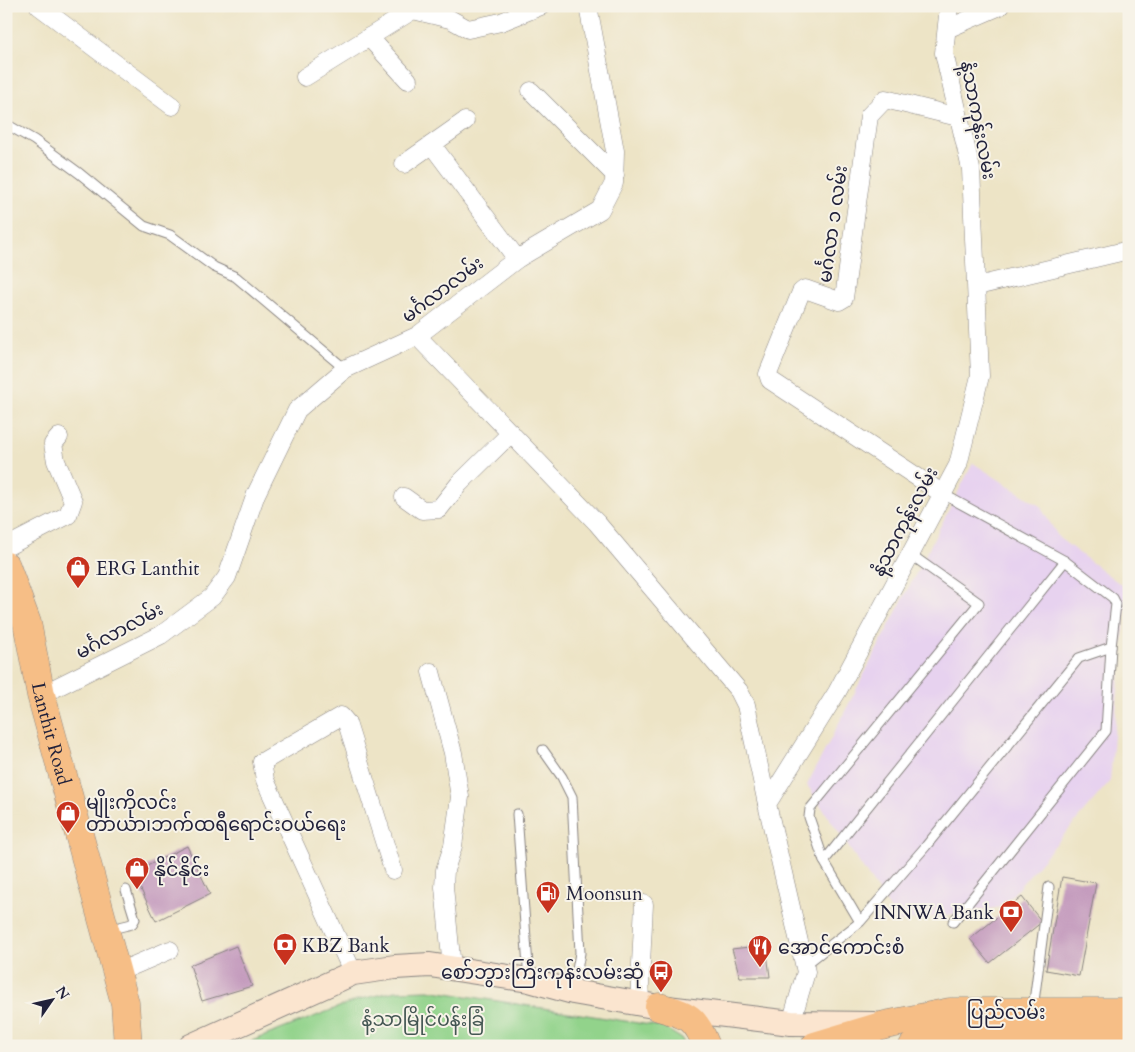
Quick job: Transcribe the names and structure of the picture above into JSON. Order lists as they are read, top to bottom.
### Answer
{
  "streets": {
    "main road": ["Lanthit Road", "ပြည်လမ်း"],
    "street": ["နံ့သာကုန်းလမ်း", "မင်္ဂလာ ၁ လမ်း", "မင်္ဂလာလမ်း"]
  },
  "crossings": [
    ["နံ့သာကုန်းလမ်း", "မင်္ဂလာ ၁ လမ်း"],
    ["မင်္ဂလာလမ်း", "Lanthit Road"]
  ],
  "parks": ["နံ့သာမြိုင်ပန်းခြံ"],
  "places": {
    "shop": ["ERG Lanthit", "မျိုးကိုလင်း တာယာ၊ဘက်ထရီရောင်းဝယ်ရေး", "နိုင်နိုင်း"],
    "fuel station": ["Moonsun"],
    "bank": ["INNWA Bank", "KBZ Bank"],
    "restaurant": ["အောင်ကောင်းစံ"],
    "bus stop": ["စော်ဘွားကြီးကုန်းလမ်းဆုံ"]
  },
  "north": "top right"
}
